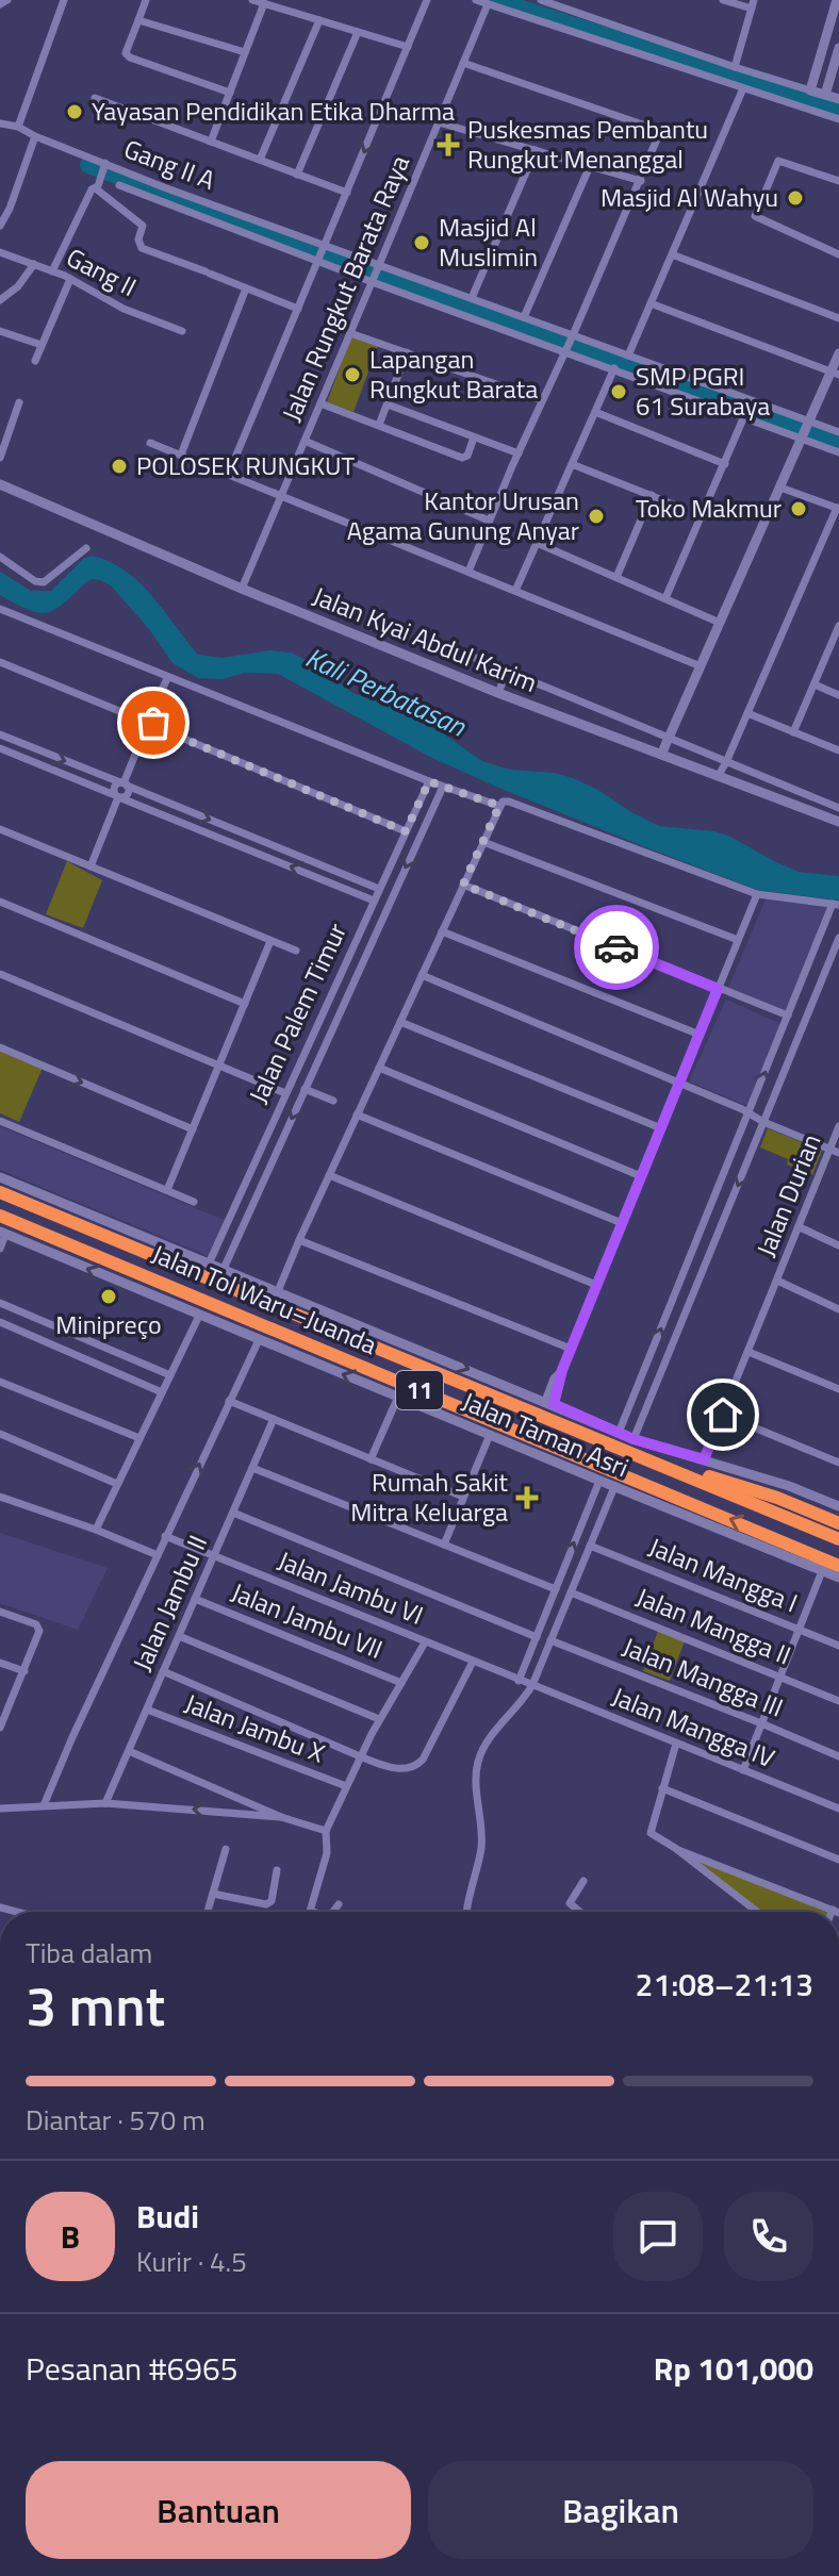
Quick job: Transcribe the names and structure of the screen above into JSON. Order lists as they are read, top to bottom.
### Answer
{
  "streets": {
    "highway": ["Jalan Tol Waru–Juanda", "11"],
    "main road": ["Jalan Kyai Abdul Karim", "Jalan Taman Asri"],
    "street": [
      "Gang II A",
      "Gang II",
      "Jalan Rungkut Barata Raya",
      "Jalan Palem Timur",
      "Jalan Durian",
      "Jalan Mangga I",
      "Jalan Jambu VI",
      "Jalan Jambu II",
      "Jalan Jambu VII",
      "Jalan Mangga II",
      "Jalan Mangga III",
      "Jalan Mangga IV",
      "Jalan Jambu X"
    ]
  },
  "crossings": [
    ["Gang II A", "Jalan Rungkut Barata Raya"],
    ["Jalan Rungkut Barata Raya", "Jalan Kyai Abdul Karim"],
    ["Jalan Jambu VI", "Jalan Jambu II"],
    ["Jalan Jambu VI", "Jalan Mangga IV"],
    ["Jalan Jambu II", "Jalan Jambu VII"],
    ["Jalan Jambu II", "Jalan Jambu X"]
  ],
  "water": ["Kali Perbatasan"],
  "places": {
    "other": [
      "Yayasan Pendidikan Etika Dharma",
      "Masjid Al Wahyu",
      "Masjid Al Muslimin",
      "Lapangan Rungkut Barata",
      "SMP PGRI 61 Surabaya",
      "POLOSEK RUNGKUT",
      "Toko Makmur",
      "Kantor Urusan Agama Gunung Anyar",
      "Minipreço"
    ],
    "health": ["Puskesmas Pembantu Rungkut Menanggal", "Rumah Sakit Mitra Keluarga"]
  },
  "page": {
    "heading": ["3 mnt", "Tiba dalam", "21:08–21:13"],
    "panel": [
      "Budi",
      "Kurir · 4.5",
      "Pesanan #6965",
      "Rp 101,000"
    ],
    "bar": "Diantar · 570 m",
    "round": "B",
    "buttons": ["Bantuan", "Bagikan"]
  }
}
